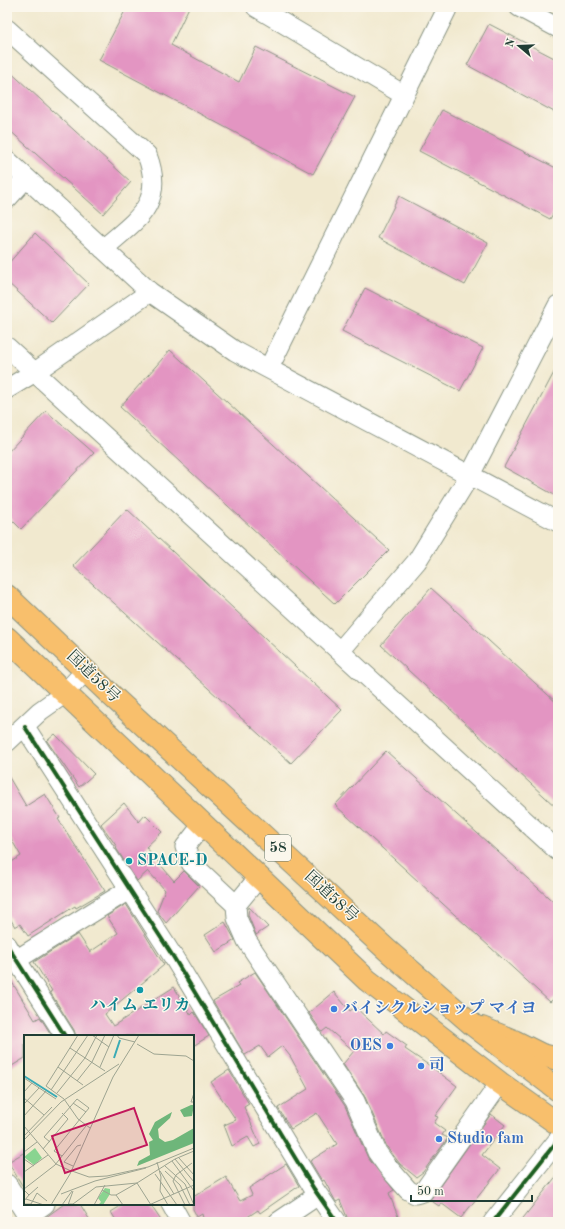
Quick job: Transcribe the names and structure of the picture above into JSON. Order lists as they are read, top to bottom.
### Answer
{
  "streets": {
    "main road": ["国道58号", "58"]
  },
  "places": [
    "SPACE-D",
    "ハイム エリカ",
    "バイシクルショップ マイヨ",
    "OES",
    "司",
    "Studio fam"
  ],
  "scale_bar": "50 m",
  "north": "left"
}
